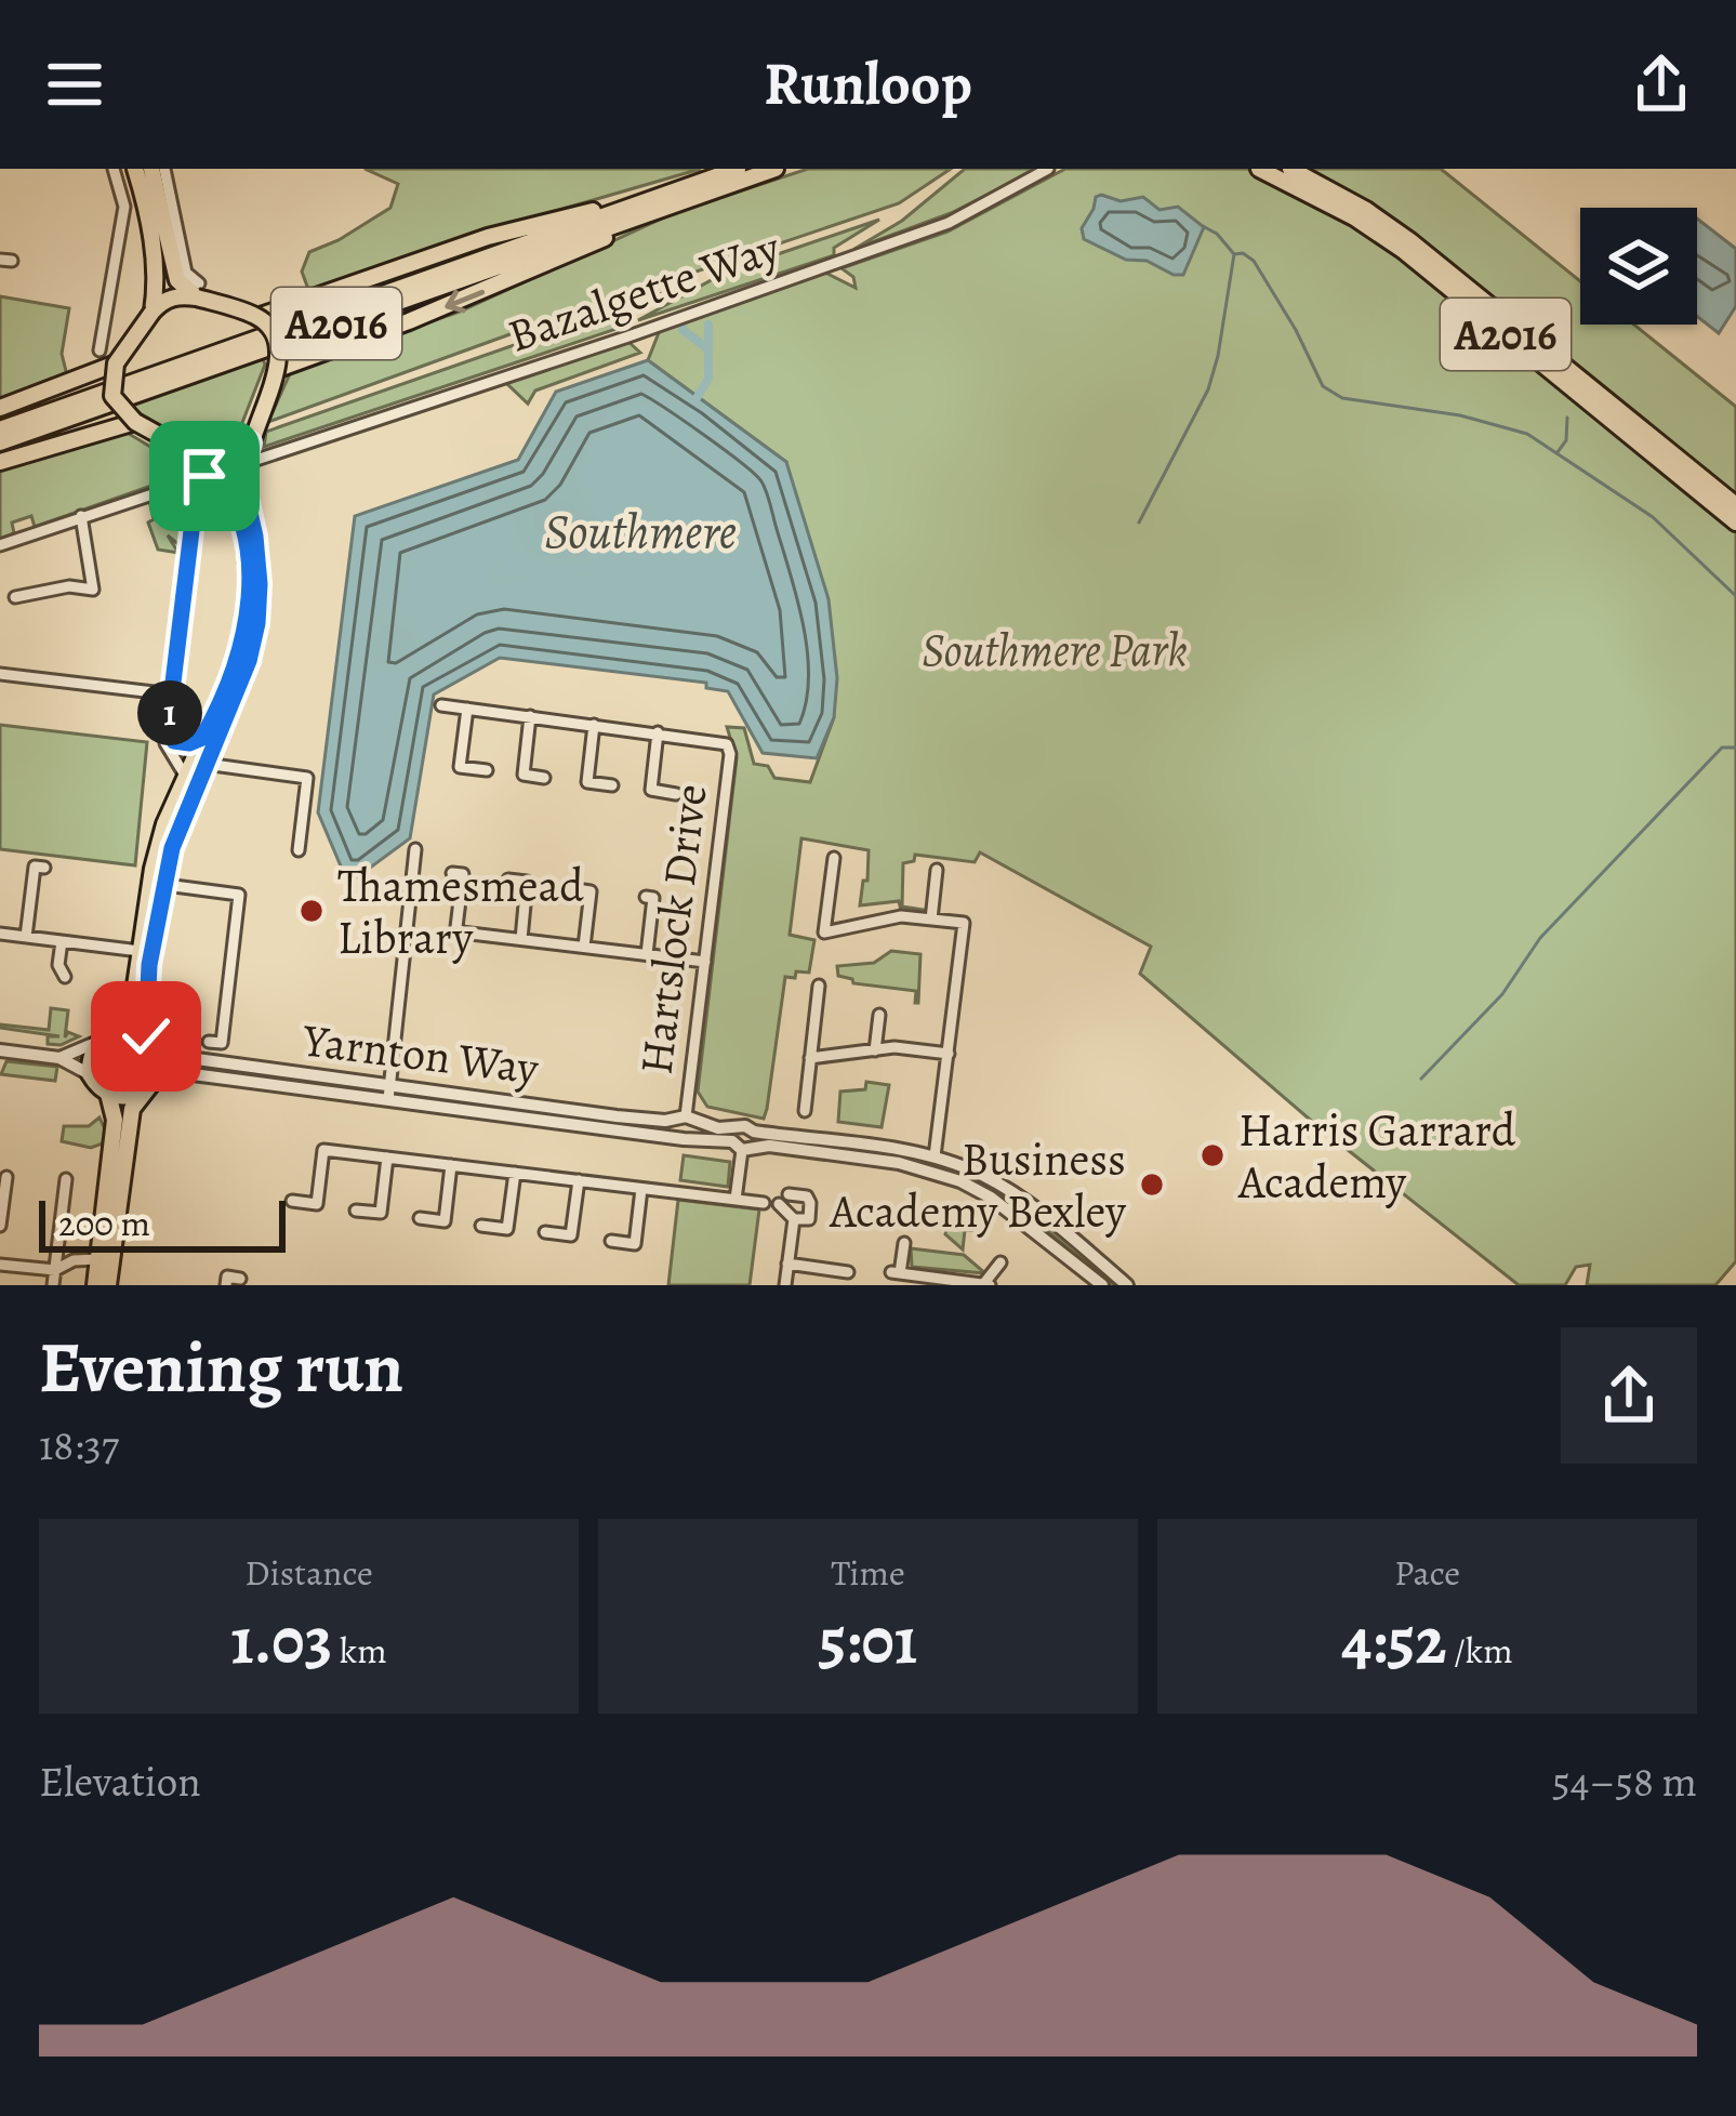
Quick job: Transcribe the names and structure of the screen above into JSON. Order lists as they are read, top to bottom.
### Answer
{
  "streets": {
    "main road": ["A2016"],
    "street": ["Bazalgette Way", "Hartslock Drive", "Yarnton Way"]
  },
  "crossings": [
    ["Hartslock Drive", "Yarnton Way"]
  ],
  "water": ["Southmere"],
  "parks": ["Southmere Park"],
  "places": ["Thamesmead Library", "Harris Garrard Academy", "Business Academy Bexley"],
  "scale_bar": "200 m",
  "page": {
    "header": "Runloop",
    "pins": "1",
    "scale": "200 m",
    "heading": ["Evening run", "18:37"],
    "stats": [
      ["Distance", "1.03 km"],
      ["Time", "5:01"],
      ["Pace", "4:52 /km"]
    ],
    "chart": ["Elevation", "54–58 m"]
  }
}
